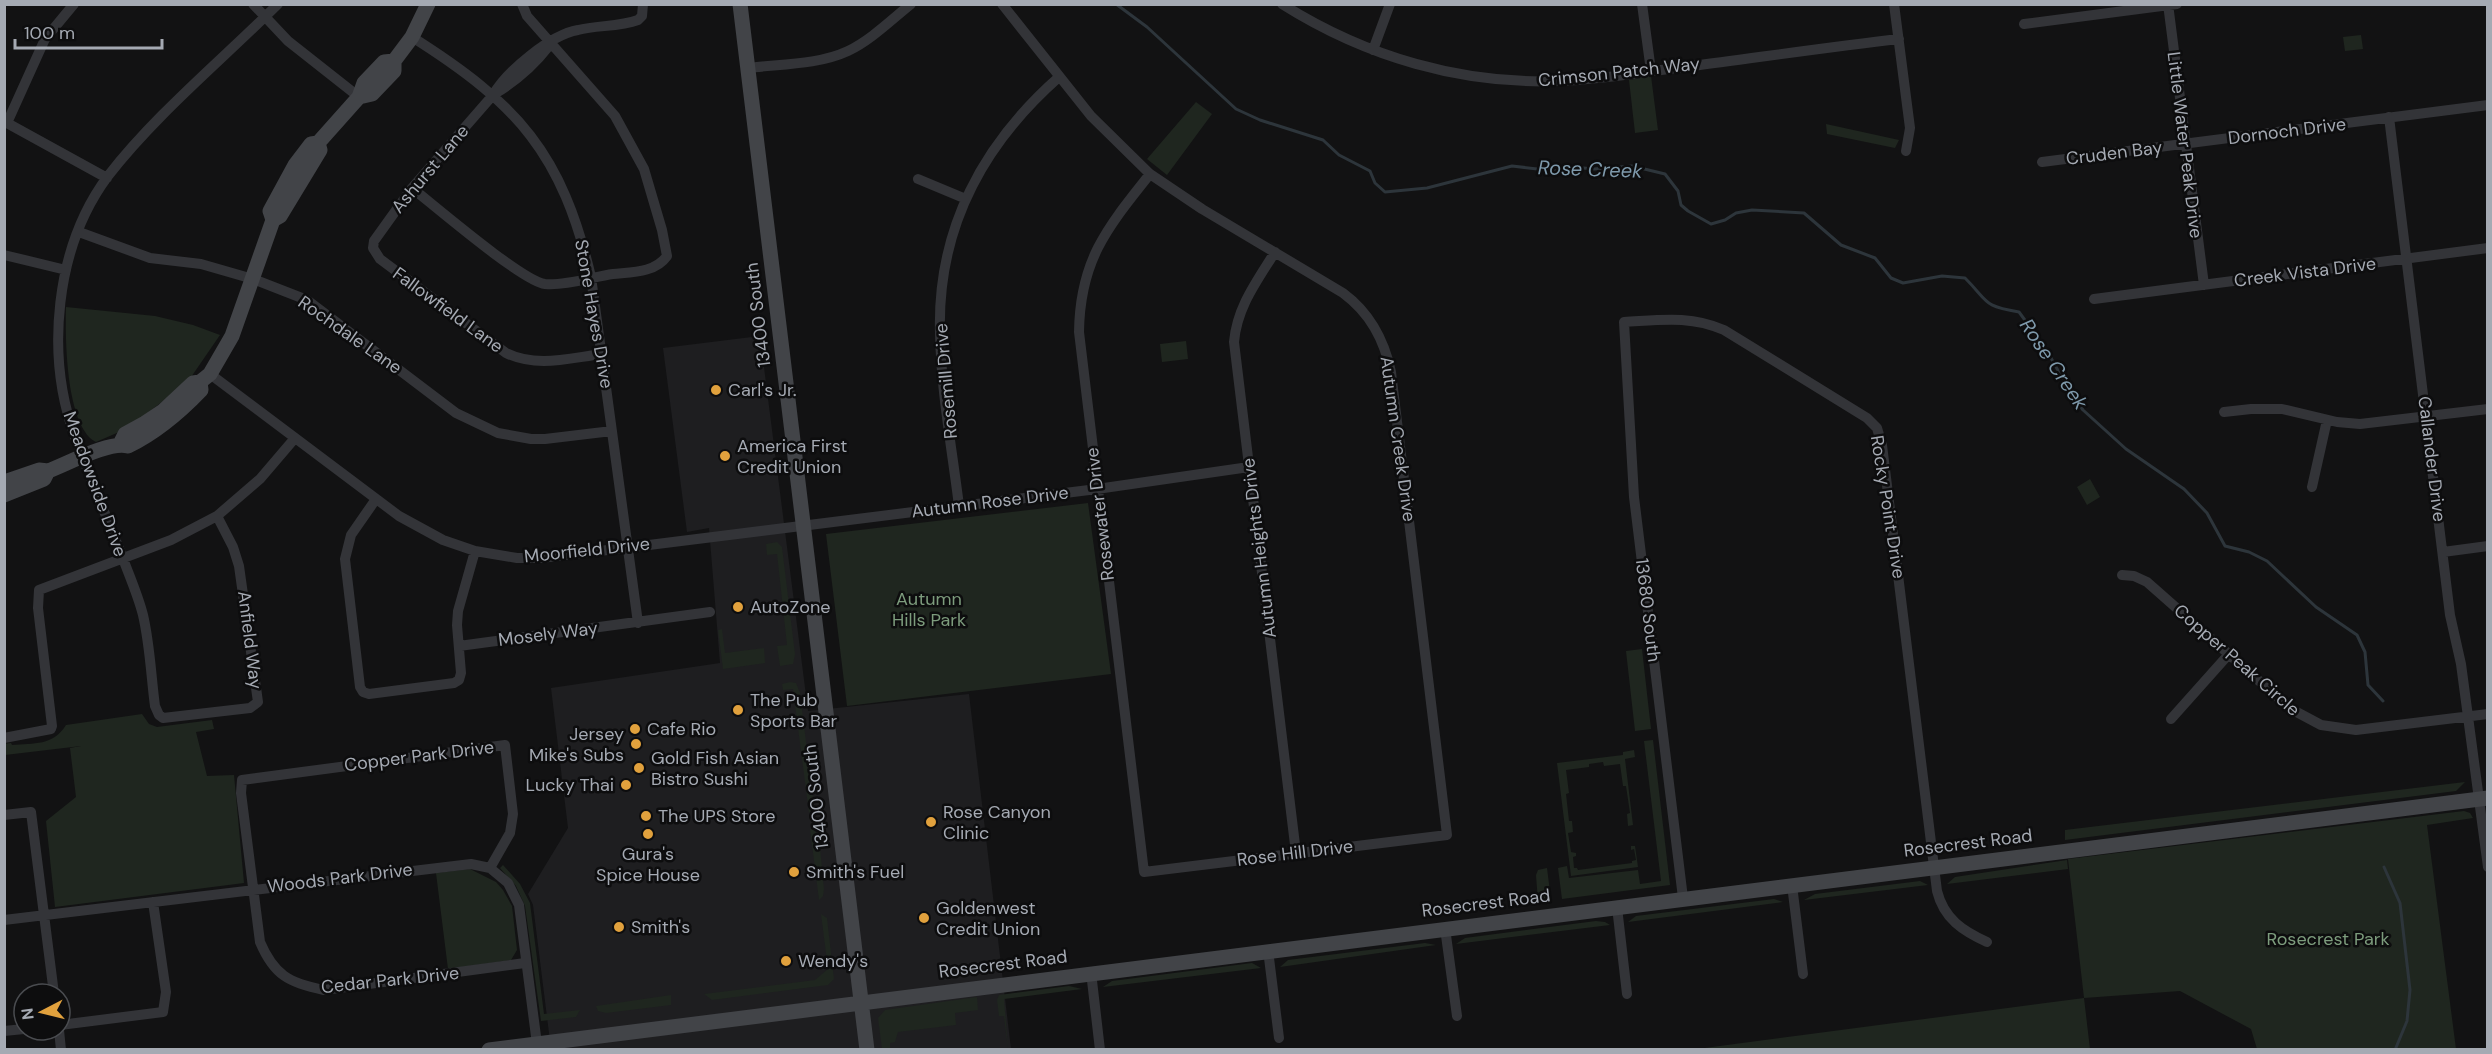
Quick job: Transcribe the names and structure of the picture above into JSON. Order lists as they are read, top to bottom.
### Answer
{
  "streets": {
    "main road": ["13400 South", "Rosecrest Road"],
    "street": [
      "Crimson Patch Way",
      "Dornoch Drive",
      "Little Water Peak Drive",
      "Cruden Bay",
      "Ashurst Lane",
      "Creek Vista Drive",
      "Fallowfield Lane",
      "Stone Hayes Drive",
      "Rochdale Lane",
      "Rosemill Drive",
      "Autumn Creek Drive",
      "Callander Drive",
      "Meadowside Drive",
      "Autumn Rose Drive",
      "Rocky Point Drive",
      "Rosewater Drive",
      "Autumn Heights Drive",
      "Moorfield Drive",
      "13680 South",
      "Mosely Way",
      "Anfield Way",
      "Copper Peak Circle",
      "Copper Park Drive",
      "Rose Hill Drive",
      "Woods Park Drive",
      "Cedar Park Drive"
    ]
  },
  "crossings": [
    ["Dornoch Drive", "Little Water Peak Drive"],
    ["Dornoch Drive", "Cruden Bay"],
    ["Dornoch Drive", "Callander Drive"],
    ["Little Water Peak Drive", "Cruden Bay"],
    ["Little Water Peak Drive", "Creek Vista Drive"],
    ["Ashurst Lane", "Fallowfield Lane"],
    ["Ashurst Lane", "Stone Hayes Drive"],
    ["Creek Vista Drive", "Callander Drive"],
    ["Fallowfield Lane", "Stone Hayes Drive"],
    ["Stone Hayes Drive", "Rochdale Lane"],
    ["Stone Hayes Drive", "Moorfield Drive"],
    ["Stone Hayes Drive", "Mosely Way"],
    ["13400 South", "Autumn Rose Drive"],
    ["13400 South", "Moorfield Drive"],
    ["13400 South", "Rosecrest Road"],
    ["Rochdale Lane", "Meadowside Drive"],
    ["Rosemill Drive", "Autumn Creek Drive"],
    ["Rosemill Drive", "Autumn Rose Drive"],
    ["Autumn Creek Drive", "Rosewater Drive"],
    ["Autumn Creek Drive", "Autumn Heights Drive"],
    ["Autumn Creek Drive", "Rose Hill Drive"],
    ["Callander Drive", "Copper Peak Circle"],
    ["Callander Drive", "Rosecrest Road"],
    ["Meadowside Drive", "Anfield Way"],
    ["Autumn Rose Drive", "Rosewater Drive"],
    ["Autumn Rose Drive", "Autumn Heights Drive"],
    ["Autumn Rose Drive", "Moorfield Drive"],
    ["Rocky Point Drive", "13680 South"],
    ["Rocky Point Drive", "Rosecrest Road"],
    ["Rosewater Drive", "Rose Hill Drive"],
    ["Autumn Heights Drive", "Rose Hill Drive"],
    ["13680 South", "Rosecrest Road"],
    ["Copper Park Drive", "Woods Park Drive"],
    ["Copper Park Drive", "Cedar Park Drive"],
    ["Woods Park Drive", "Cedar Park Drive"]
  ],
  "water": ["Rose Creek"],
  "parks": ["Autumn Hills Park", "Rosecrest Park"],
  "places": [
    "Carl's Jr.",
    "America First Credit Union",
    "AutoZone",
    "The Pub Sports Bar",
    "Cafe Rio",
    "Jersey Mike's Subs",
    "Gold Fish Asian Bistro Sushi",
    "Lucky Thai",
    "The UPS Store",
    "Rose Canyon Clinic",
    "Gura's Spice House",
    "Smith's Fuel",
    "Goldenwest Credit Union",
    "Smith's",
    "Wendy's"
  ],
  "scale_bar": "100 m",
  "north": "left"
}
